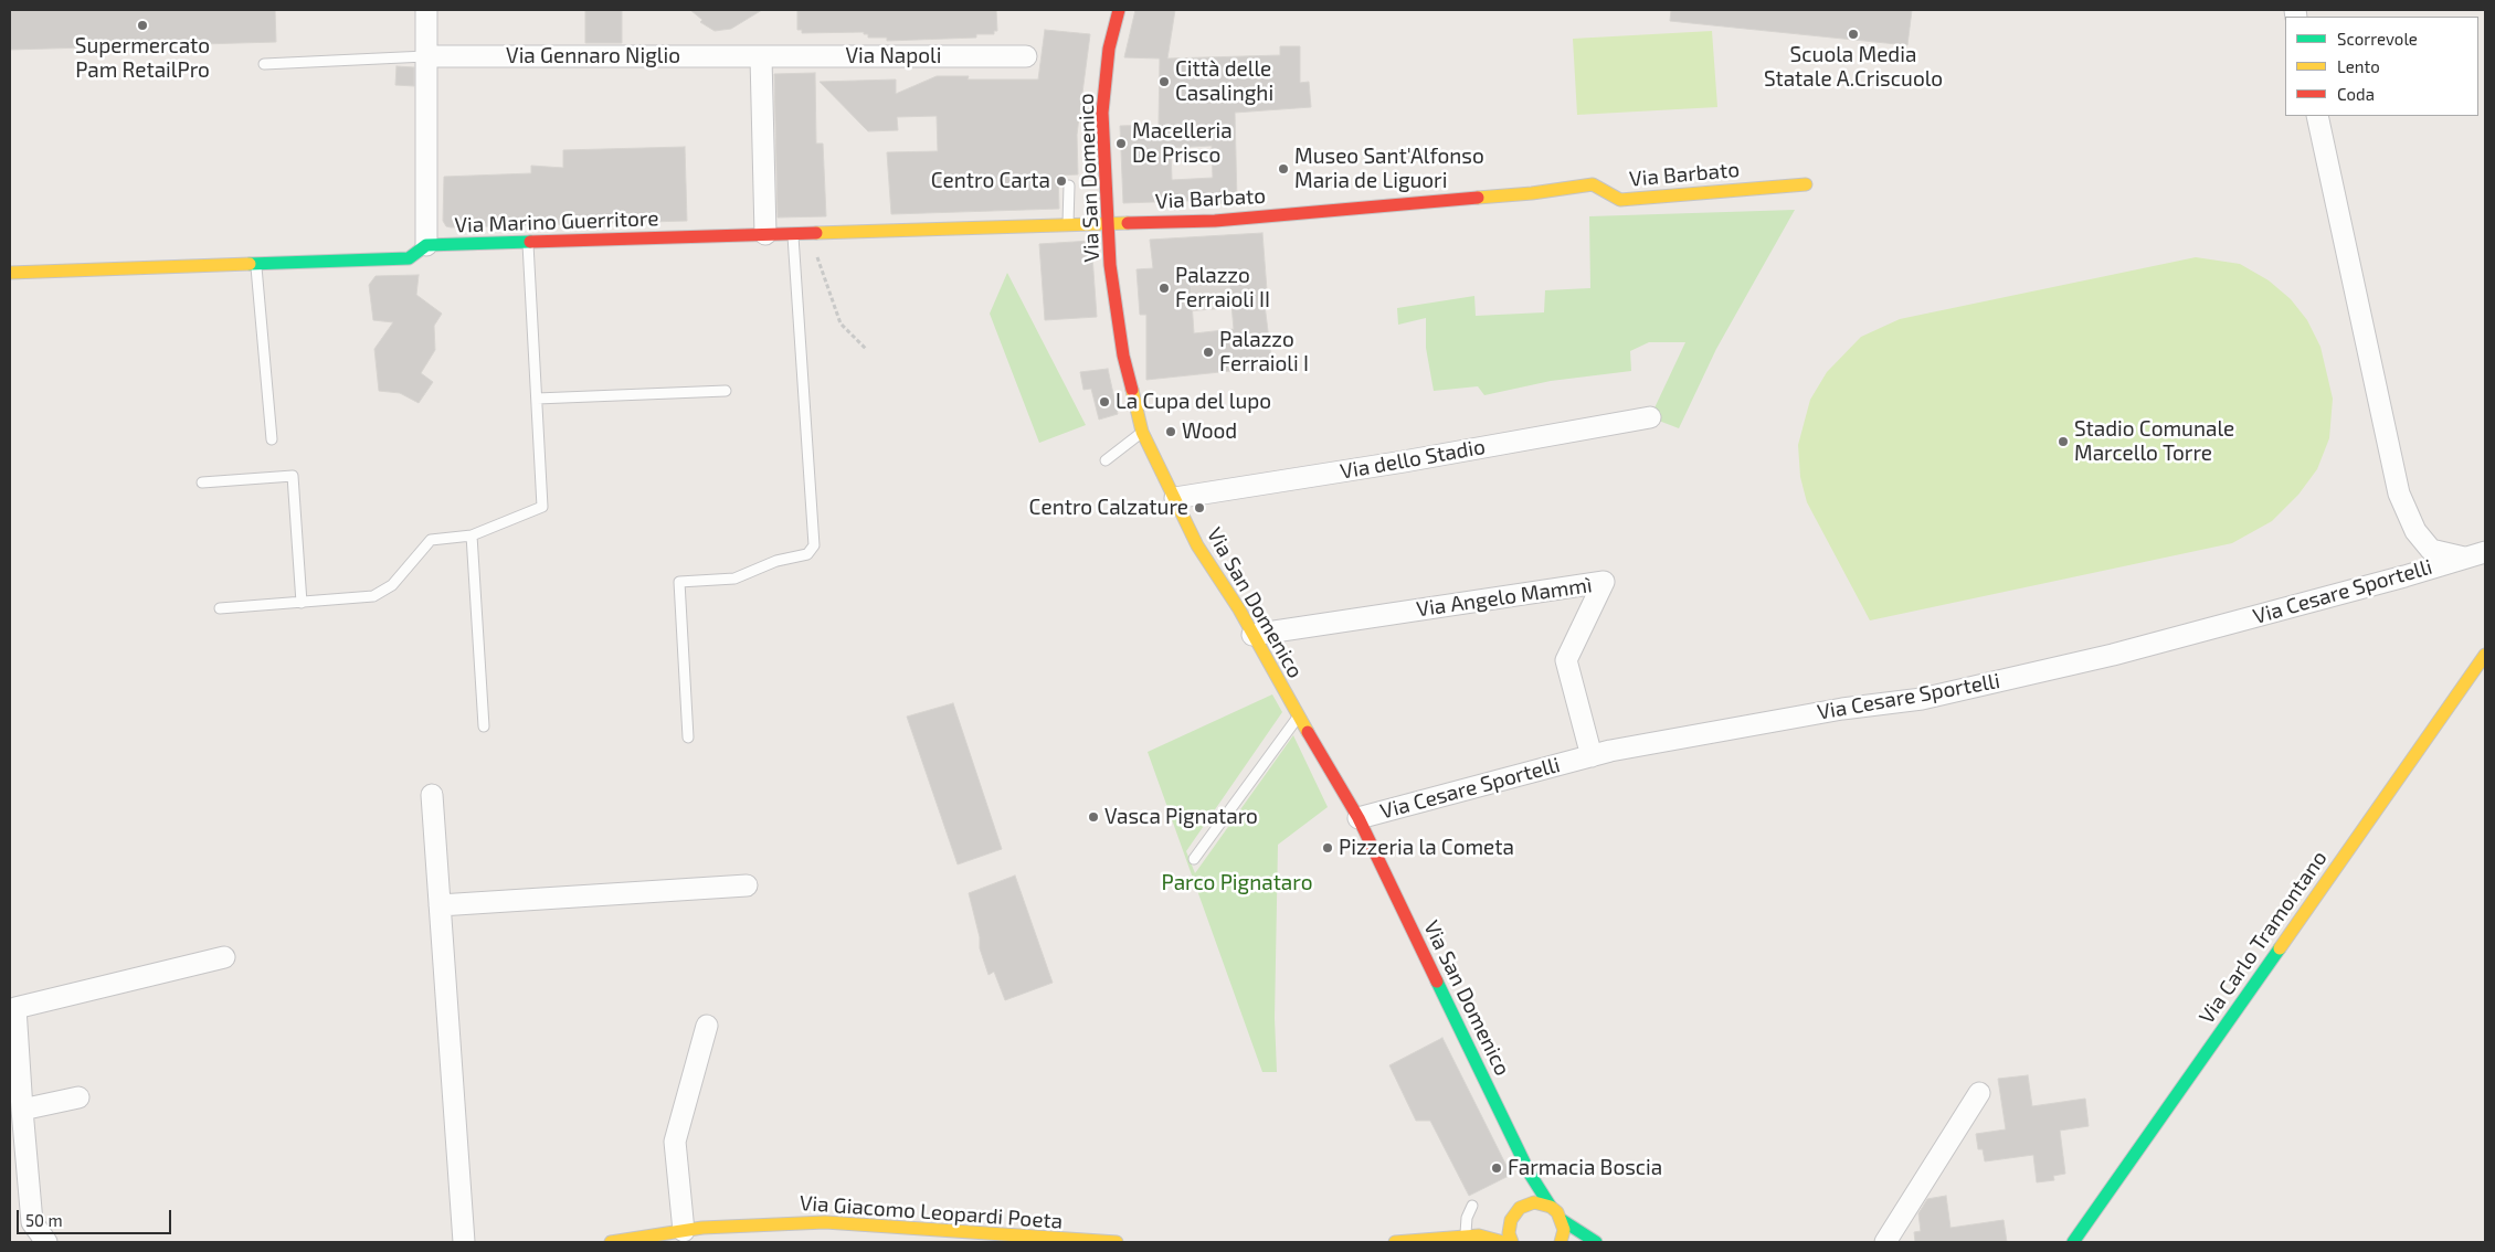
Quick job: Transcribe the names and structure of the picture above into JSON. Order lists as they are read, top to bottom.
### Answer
{
  "streets": {
    "street": [
      "Via Gennaro Niglio",
      "Via Napoli",
      "Via Barbato",
      "Via San Domenico",
      "Via Marino Guerritore",
      "Via dello Stadio",
      "Via Cesare Sportelli",
      "Via Angelo Mammì",
      "Via Carlo Tramontano",
      "Via Giacomo Leopardi Poeta"
    ]
  },
  "crossings": [
    ["Via Gennaro Niglio", "Via Napoli"],
    ["Via Barbato", "Via San Domenico"],
    ["Via Barbato", "Via Marino Guerritore"],
    ["Via San Domenico", "Via Marino Guerritore"],
    ["Via San Domenico", "Via dello Stadio"],
    ["Via San Domenico", "Via Cesare Sportelli"],
    ["Via San Domenico", "Via Angelo Mammì"],
    ["Via Cesare Sportelli", "Via Angelo Mammì"]
  ],
  "parks": ["Parco Pignataro"],
  "places": [
    "Supermercato Pam RetailPro",
    "Scuola Media Statale A.Criscuolo",
    "Città delle Casalinghi",
    "Macelleria De Prisco",
    "Museo Sant'Alfonso Maria de Liguori",
    "Centro Carta",
    "Palazzo Ferraioli II",
    "Palazzo Ferraioli I",
    "La Cupa del lupo",
    "Wood",
    "Stadio Comunale Marcello Torre",
    "Centro Calzature",
    "Vasca Pignataro",
    "Pizzeria la Cometa",
    "Farmacia Boscia"
  ],
  "legend": ["Scorrevole", "Lento", "Coda"],
  "scale_bar": "50 m"
}
